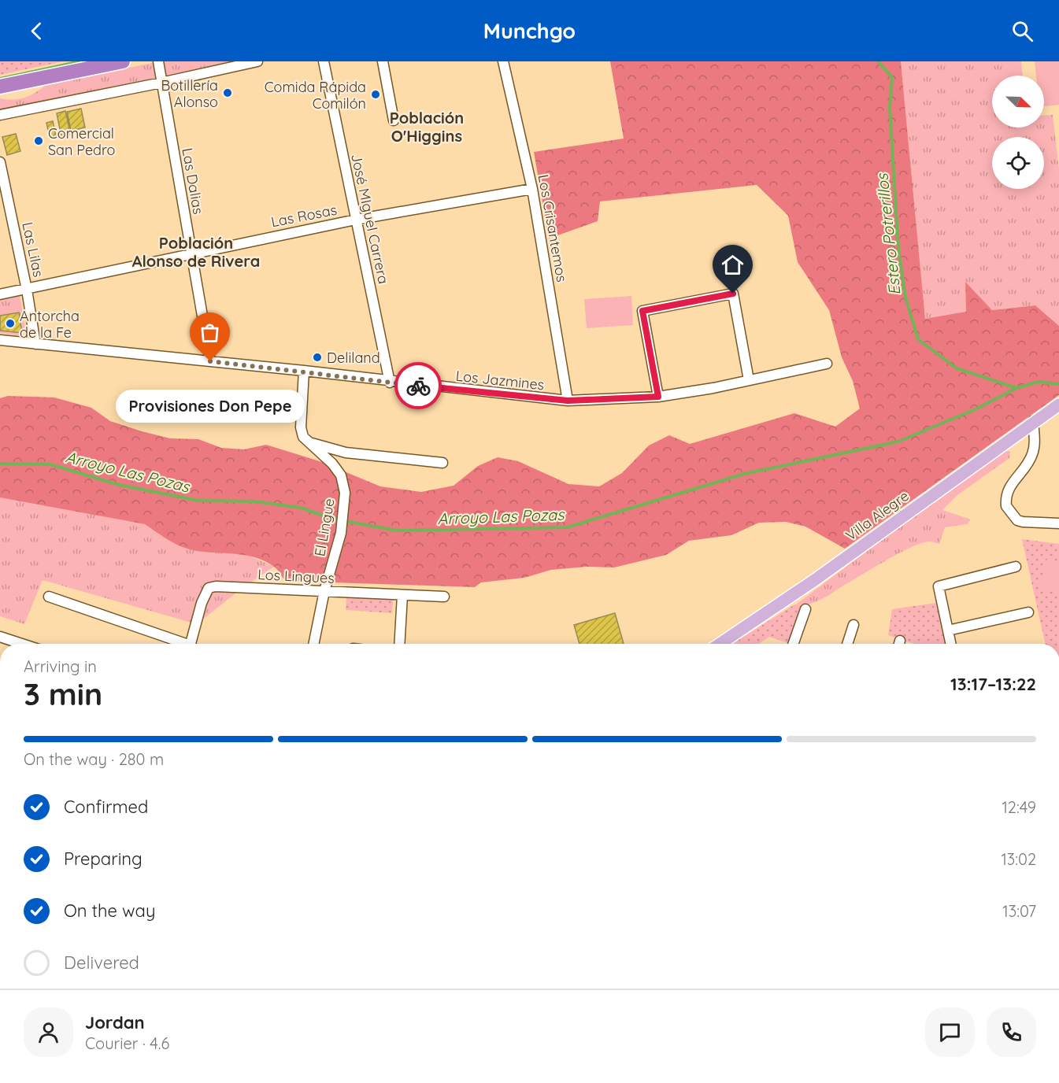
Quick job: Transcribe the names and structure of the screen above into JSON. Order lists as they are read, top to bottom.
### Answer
{
  "streets": {
    "main road": ["Villa Alegre"],
    "street": [
      "Las Dalias",
      "Las Rosas",
      "José MIguel Carrera",
      "Los Crisantemos",
      "Las Lilas",
      "Los Jazmines",
      "El Lingue",
      "Los Lingues"
    ]
  },
  "crossings": [
    ["Las Dalias", "Las Rosas"],
    ["Las Dalias", "Los Jazmines"],
    ["Las Rosas", "José MIguel Carrera"],
    ["Las Rosas", "Los Crisantemos"],
    ["Las Rosas", "Las Lilas"],
    ["José MIguel Carrera", "Los Jazmines"],
    ["Los Crisantemos", "Los Jazmines"],
    ["Las Lilas", "Los Jazmines"],
    ["Los Jazmines", "El Lingue"],
    ["El Lingue", "Los Lingues"]
  ],
  "districts": ["Población O'Higgins", "Población Alonso de Rivera"],
  "water": ["Estero Potrerillos", "Arroyo Las Pozas"],
  "places": [
    "Botillería Alonso",
    "Comida Rápida Comilón",
    "Comercial San Pedro",
    "Antorcha de la Fe",
    "Deliland",
    "Provisiones Don Pepe"
  ],
  "north": "bottom right",
  "page": {
    "header": "Munchgo",
    "bubble": "Provisiones Don Pepe",
    "heading": ["3 min", "Arriving in", "13:17–13:22"],
    "panel": ["Jordan", "Courier · 4.6"],
    "bar": "On the way · 280 m",
    "list": [
      ["Confirmed", "12:49"],
      ["Preparing", "13:02"],
      ["On the way", "13:07"],
      "Delivered"
    ]
  }
}
